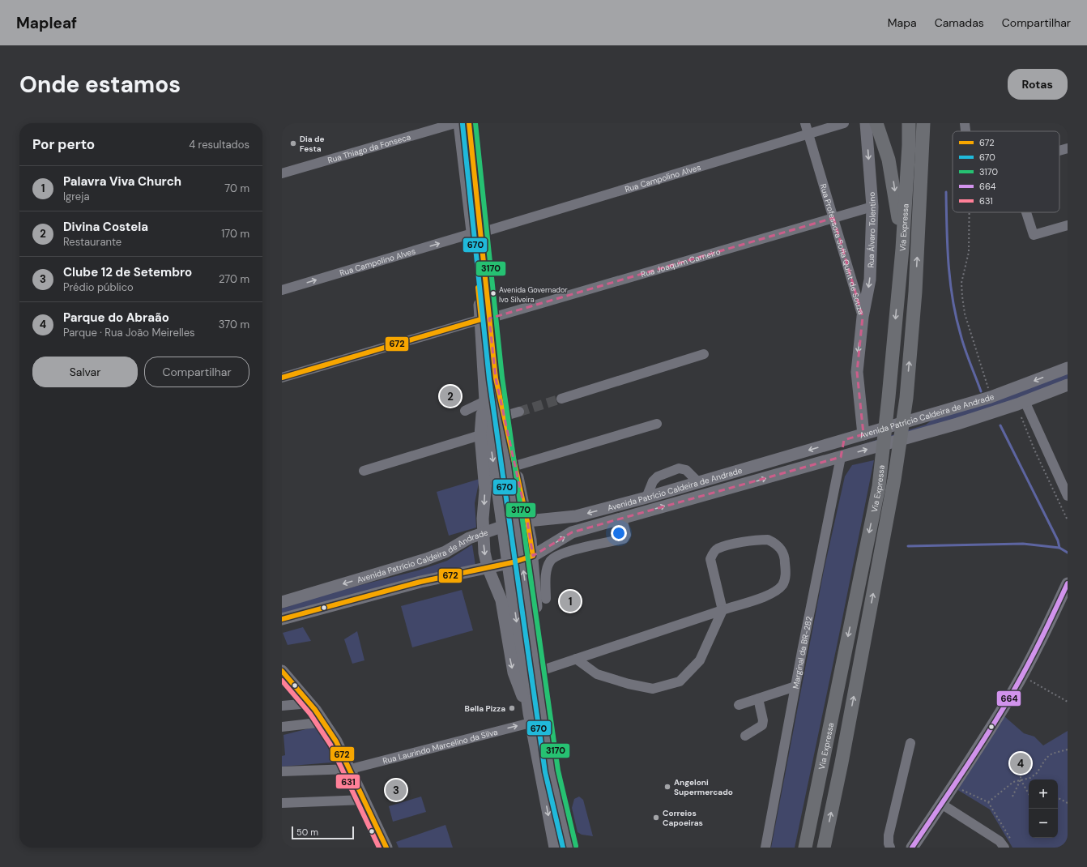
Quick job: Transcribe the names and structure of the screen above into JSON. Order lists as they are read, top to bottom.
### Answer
{
  "streets": {
    "highway": ["Via Expressa"],
    "main road": ["Rua Álvaro Tolentino", "Rua Professora Sofia Quint de Souza", "Avenida Patrício Caldeira de Andrade"],
    "street": [
      "Rua Thiago da Fonseca",
      "Rua Campolino Alves",
      "Rua Joaquim Carneiro",
      "Marginal da BR-282",
      "Rua Laurindo Marcelino da Silva"
    ]
  },
  "crossings": [
    ["Rua Campolino Alves", "Rua Professora Sofia Quint de Souza"],
    ["Rua Álvaro Tolentino", "Rua Professora Sofia Quint de Souza"],
    ["Rua Álvaro Tolentino", "Rua Joaquim Carneiro"],
    ["Rua Professora Sofia Quint de Souza", "Rua Joaquim Carneiro"],
    ["Rua Professora Sofia Quint de Souza", "Avenida Patrício Caldeira de Andrade"],
    ["Avenida Patrício Caldeira de Andrade", "Marginal da BR-282"]
  ],
  "one_way": ["Rua Álvaro Tolentino", "Rua Professora Sofia Quint de Souza", "Rua Laurindo Marcelino da Silva"],
  "places": [
    "Dia de Festa",
    "Avenida Governador Ivo Silveira",
    "Bella Pizza",
    "Angeloni Supermercado",
    "Correios Capoeiras"
  ],
  "lines": [
    "transit line 672",
    "transit line 3170",
    "transit line 670",
    "transit line 664",
    "transit line 631"
  ],
  "legend": [
    "672",
    "670",
    "3170",
    "664",
    "631"
  ],
  "scale_bar": "50 m",
  "page": {
    "header": "Mapleaf",
    "nav": ["Mapa", "Camadas", "Compartilhar"],
    "buttons": [
      "Rotas",
      ["Salvar", "Compartilhar"]
    ],
    "title": "Onde estamos",
    "heading": ["Por perto", "4 resultados"],
    "list": [
      {
        "mark": "1",
        "name": "Palavra Viva Church",
        "note": "Igreja",
        "value": "70 m"
      },
      {
        "mark": "2",
        "name": "Divina Costela",
        "note": "Restaurante",
        "value": "170 m"
      },
      {
        "mark": "3",
        "name": "Clube 12 de Setembro",
        "note": "Prédio público",
        "value": "270 m"
      },
      {
        "mark": "4",
        "name": "Parque do Abraão",
        "note": "Parque · Rua João Meirelles",
        "value": "370 m"
      }
    ],
    "pins": [
      "2",
      "1",
      "4",
      "3"
    ],
    "map_buttons": ["+", "−"],
    "scale": "50 m"
  }
}
